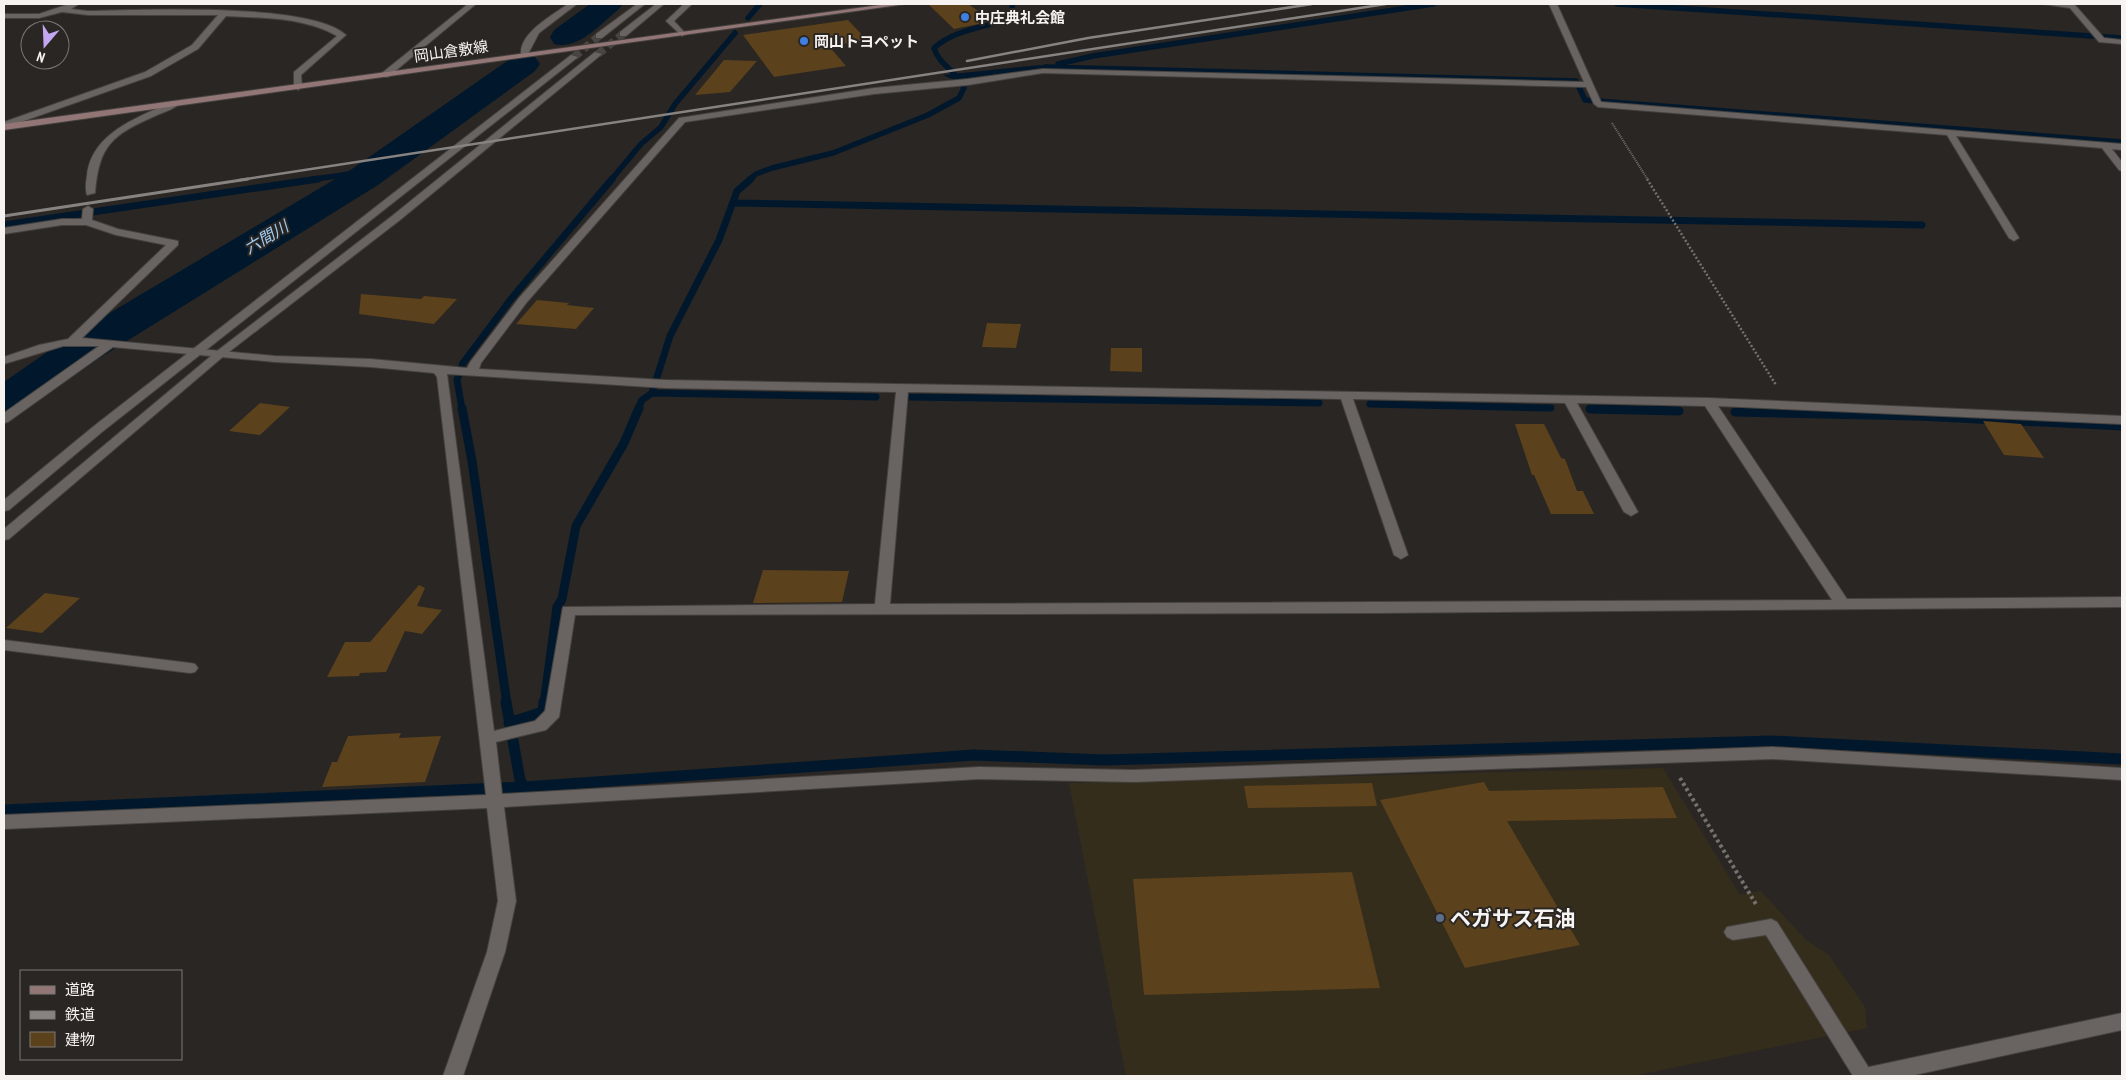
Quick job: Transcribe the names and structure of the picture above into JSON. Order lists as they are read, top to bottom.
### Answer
{
  "streets": {
    "main road": ["岡山倉敷線"]
  },
  "water": ["六間川"],
  "places": ["中庄典礼会館", "岡山トヨペット", "ペガサス石油"],
  "legend": ["道路", "鉄道", "建物"],
  "north": "bottom"
}
